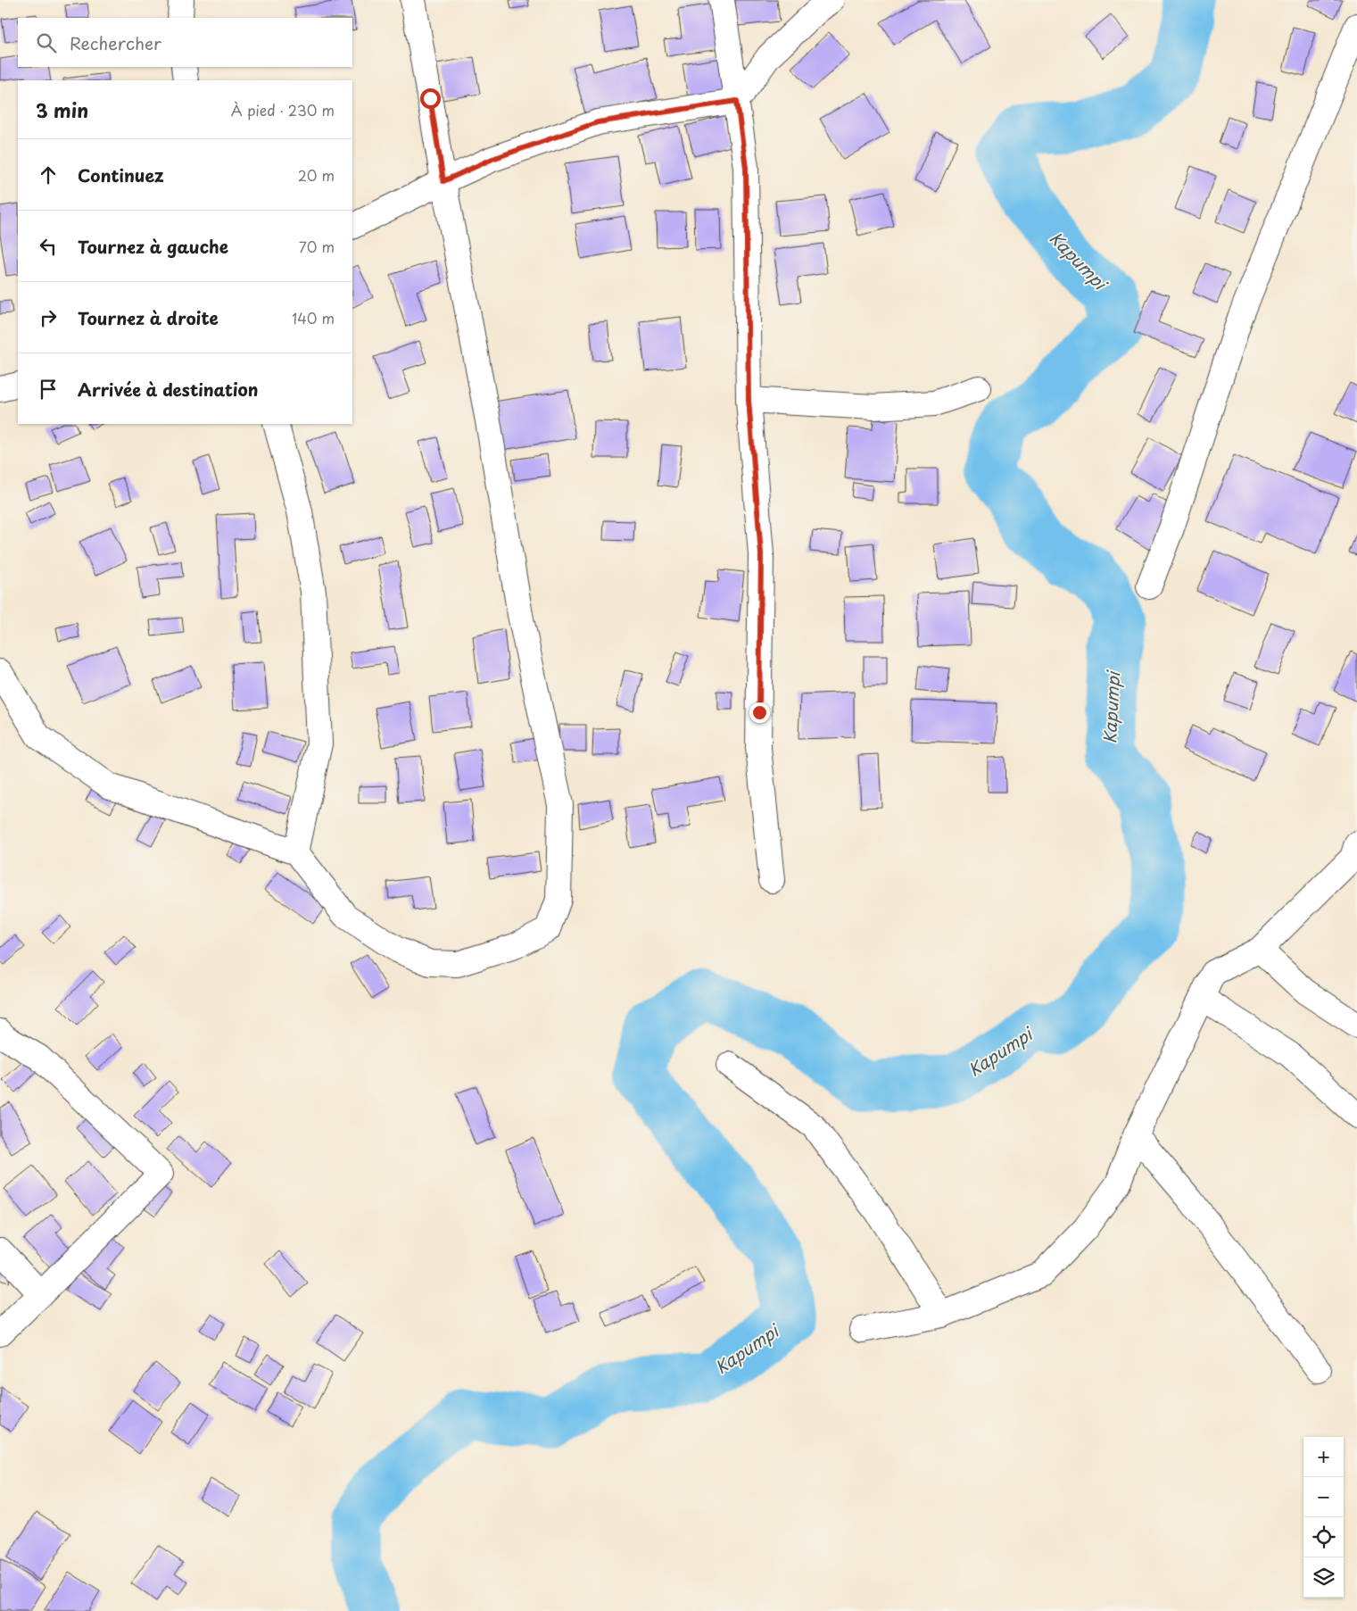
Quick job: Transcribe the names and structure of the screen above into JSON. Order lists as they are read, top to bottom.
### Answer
{
  "water": ["Kapumpi"],
  "page": {
    "search": "Rechercher",
    "heading": ["3 min", "À pied · 230 m"],
    "list": [
      ["Continuez", "20 m"],
      ["Tournez à gauche", "70 m"],
      ["Tournez à droite", "140 m"],
      "Arrivée à destination"
    ],
    "map_buttons": ["+", "−"]
  }
}
